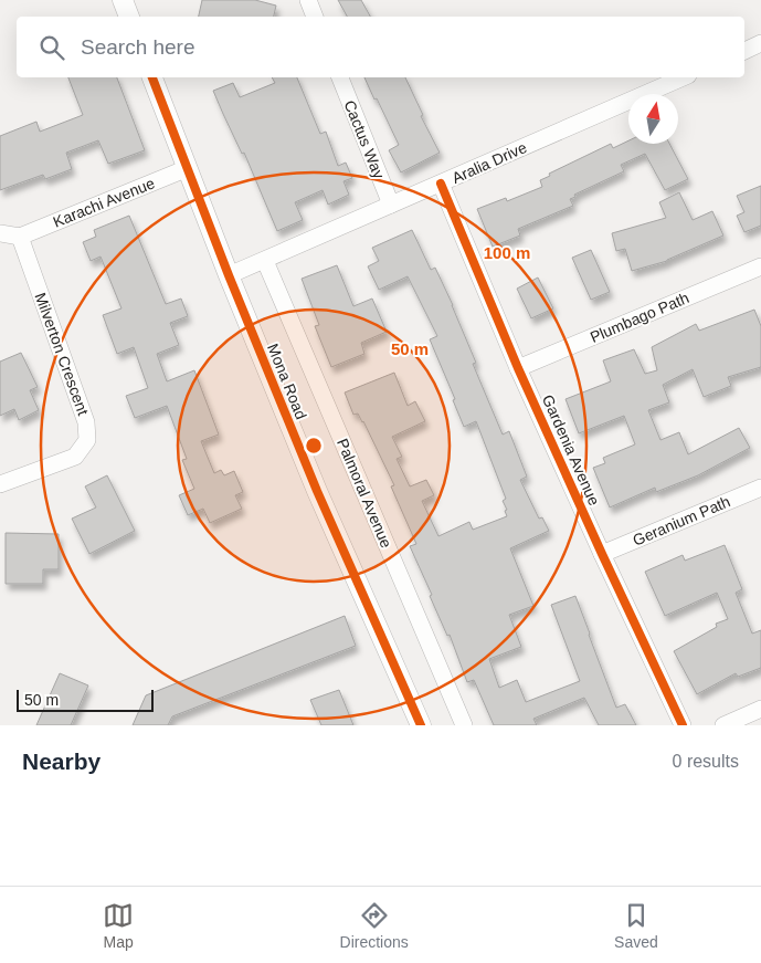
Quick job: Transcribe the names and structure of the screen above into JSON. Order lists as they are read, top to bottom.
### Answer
{
  "streets": {
    "street": [
      "Cactus Way",
      "Aralia Drive",
      "Karachi Avenue",
      "Plumbago Path",
      "Milverton Crescent",
      "Mona Road",
      "Gardenia Avenue",
      "Palmoral Avenue",
      "Geranium Path"
    ]
  },
  "crossings": [
    ["Cactus Way", "Aralia Drive"],
    ["Aralia Drive", "Mona Road"],
    ["Aralia Drive", "Gardenia Avenue"],
    ["Aralia Drive", "Palmoral Avenue"],
    ["Karachi Avenue", "Milverton Crescent"],
    ["Karachi Avenue", "Mona Road"],
    ["Plumbago Path", "Gardenia Avenue"],
    ["Gardenia Avenue", "Geranium Path"]
  ],
  "scale_bar": "50 m",
  "north": "top",
  "page": {
    "search": "Search here",
    "scale": "50 m",
    "heading": ["Nearby", "0 results"],
    "nav": ["Map", "Directions", "Saved"]
  },
  "rings": ["100 m", "50 m"]
}
